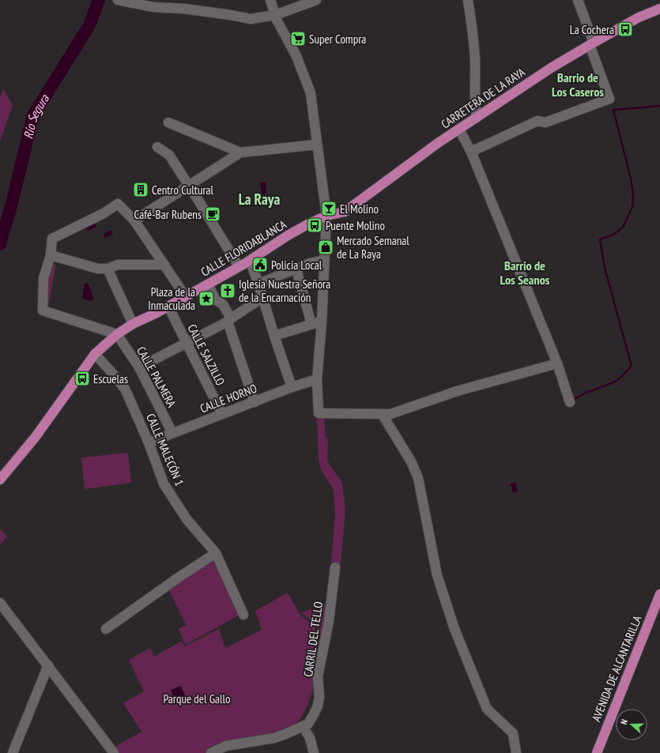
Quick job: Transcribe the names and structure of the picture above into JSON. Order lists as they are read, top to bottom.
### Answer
{
  "streets": {
    "main road": ["CARRETERA DE LA RAYA", "CALLE FLORIDABLANCA", "AVENIDA DE ALCANTARILLA"],
    "street": [
      "CALLE SALZILLO",
      "CALLE PALMERA",
      "CALLE HORNO",
      "CALLE MALECÓN 1",
      "CARRIL DEL TELLO"
    ]
  },
  "crossings": [
    ["CARRETERA DE LA RAYA", "CALLE FLORIDABLANCA"],
    ["CALLE FLORIDABLANCA", "CALLE SALZILLO"],
    ["CALLE FLORIDABLANCA", "CALLE PALMERA"],
    ["CALLE FLORIDABLANCA", "CALLE MALECÓN 1"],
    ["CALLE SALZILLO", "CALLE HORNO"],
    ["CALLE PALMERA", "CALLE HORNO"],
    ["CALLE HORNO", "CALLE MALECÓN 1"]
  ],
  "districts": ["Barrio de Los Caseros", "La Raya", "Barrio de Los Seanos"],
  "water": ["Río Segura"],
  "parks": ["Parque del Gallo"],
  "places": {
    "bus stop": ["La Cochera", "Puente Molino", "Escuelas"],
    "supermarket": ["Super Compra"],
    "building": ["Centro Cultural"],
    "bar": ["El Molino"],
    "cafe": ["Café-Bar Rubens"],
    "shop": ["Mercado Semanal de La Raya"],
    "public building": ["Policía Local"],
    "church": ["Iglesia Nuestra Señora de la Encarnación"],
    "place": ["Plaza de la Inmaculada"]
  },
  "north": "left"
}
